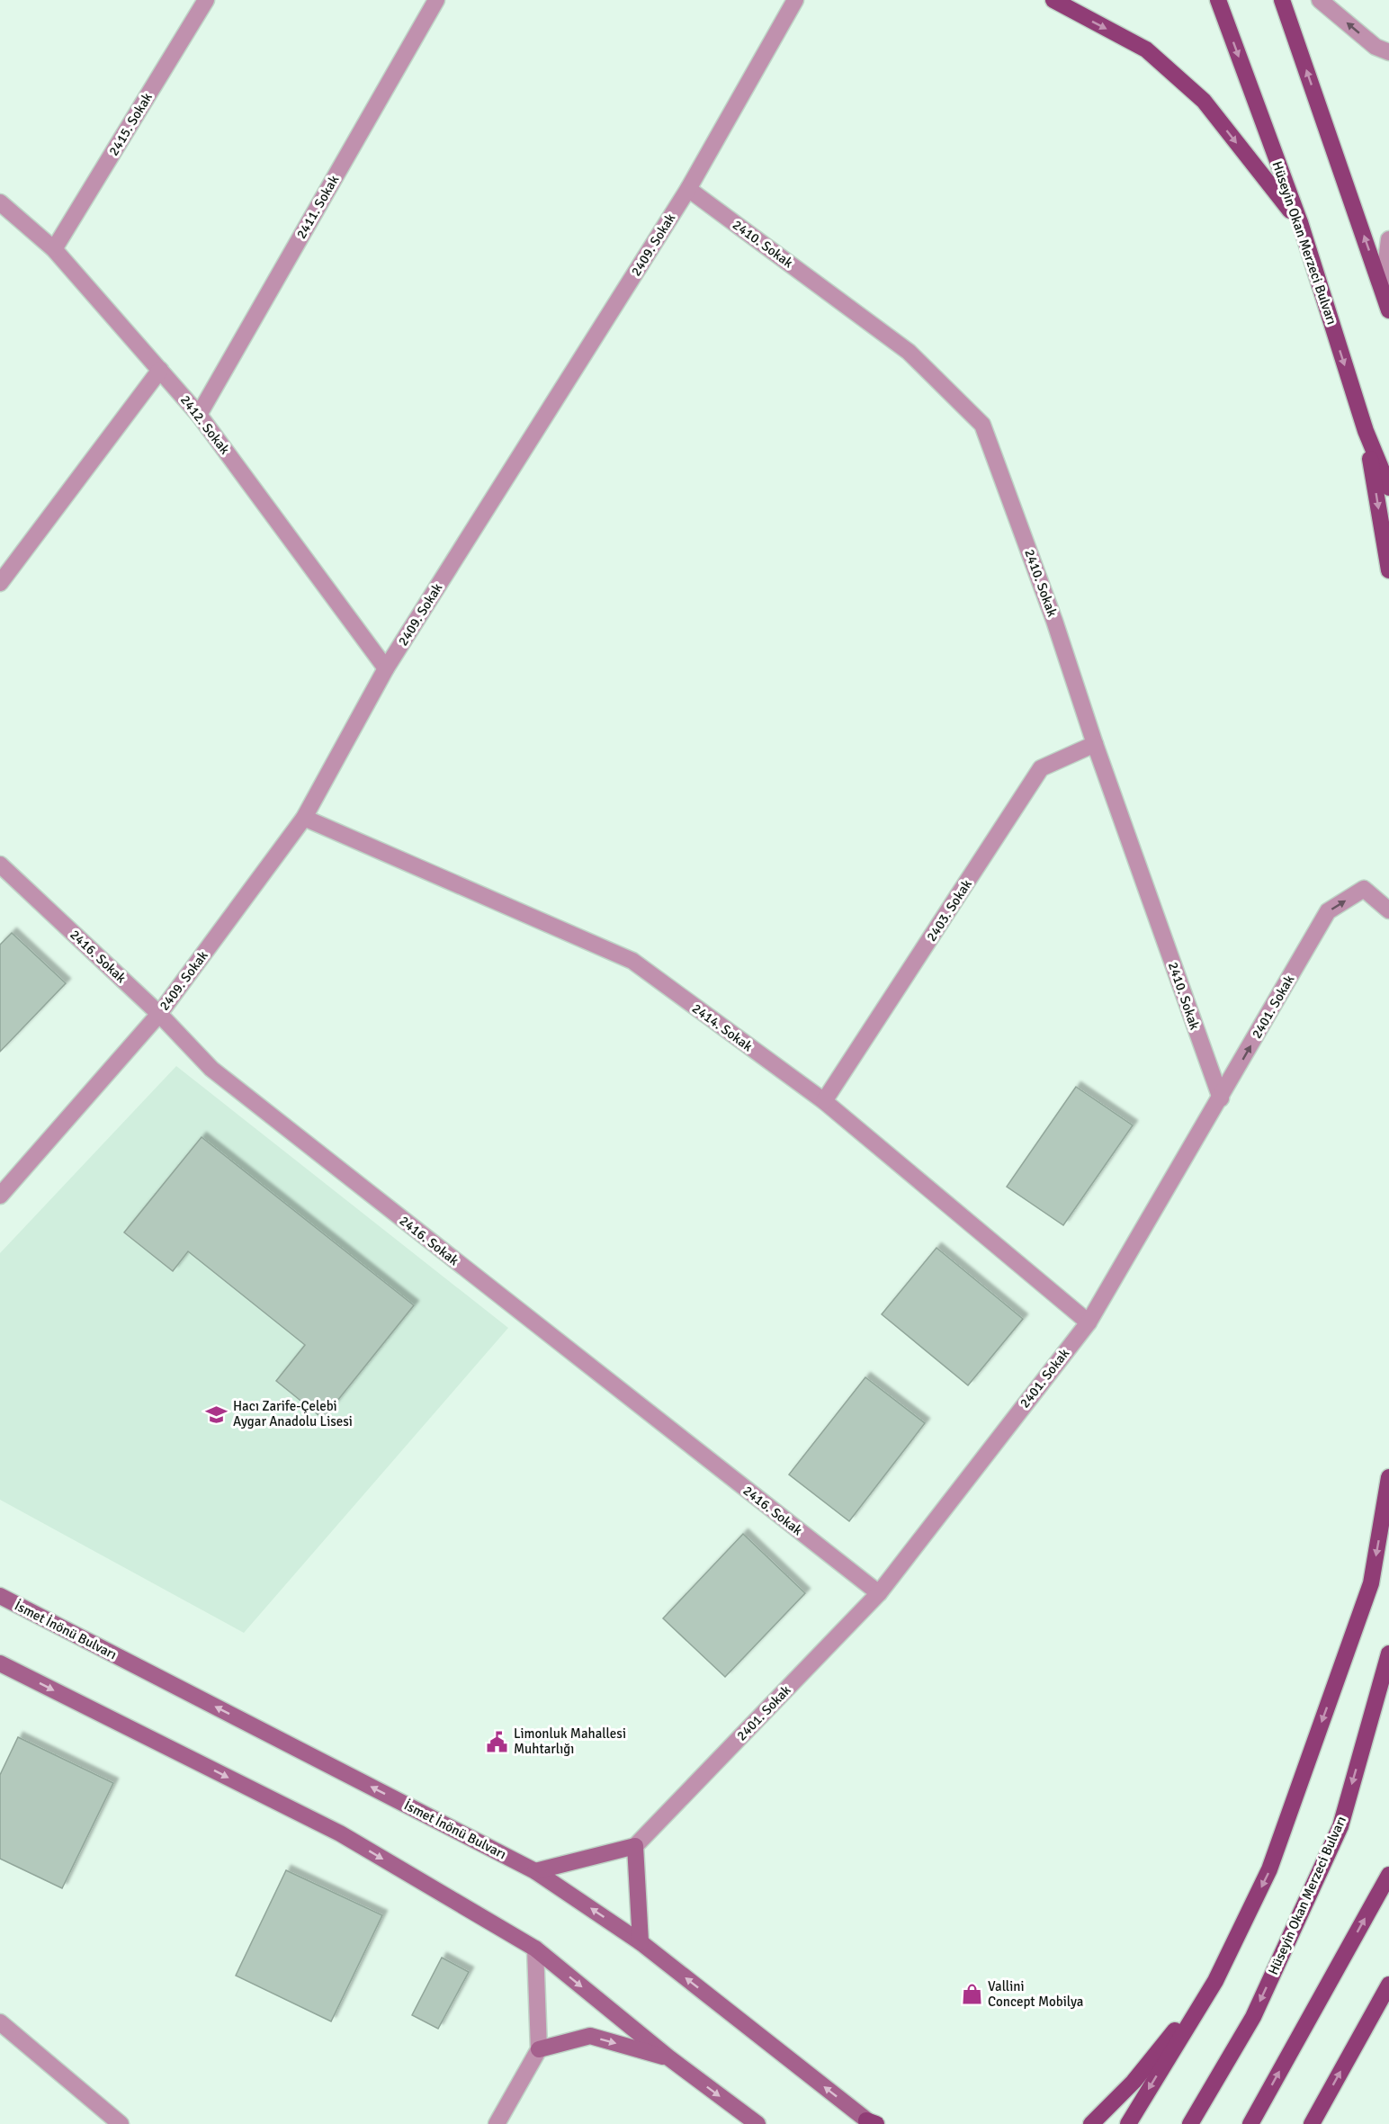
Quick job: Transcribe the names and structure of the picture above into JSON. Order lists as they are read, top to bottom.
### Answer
{
  "streets": {
    "main road": ["Hüseyin Okan Merzeci Bulvarı", "İsmet İnönü Bulvarı"],
    "street": [
      "2415. Sokak",
      "2411. Sokak",
      "2410. Sokak",
      "2409. Sokak",
      "2412. Sokak",
      "2403. Sokak",
      "2416. Sokak",
      "2401. Sokak",
      "2414. Sokak"
    ]
  },
  "crossings": [
    ["2415. Sokak", "2412. Sokak"],
    ["2411. Sokak", "2412. Sokak"],
    ["2410. Sokak", "2409. Sokak"],
    ["2410. Sokak", "2403. Sokak"],
    ["2410. Sokak", "2401. Sokak"],
    ["2409. Sokak", "2412. Sokak"],
    ["2409. Sokak", "2416. Sokak"],
    ["2409. Sokak", "2414. Sokak"],
    ["2403. Sokak", "2414. Sokak"],
    ["2416. Sokak", "2401. Sokak"],
    ["2401. Sokak", "2414. Sokak"]
  ],
  "places": {
    "school or university": ["Hacı Zarife-Çelebi Aygar Anadolu Lisesi"],
    "public building": ["Limonluk Mahallesi Muhtarlığı"],
    "shop": ["Vallini Concept Mobilya"]
  }
}
